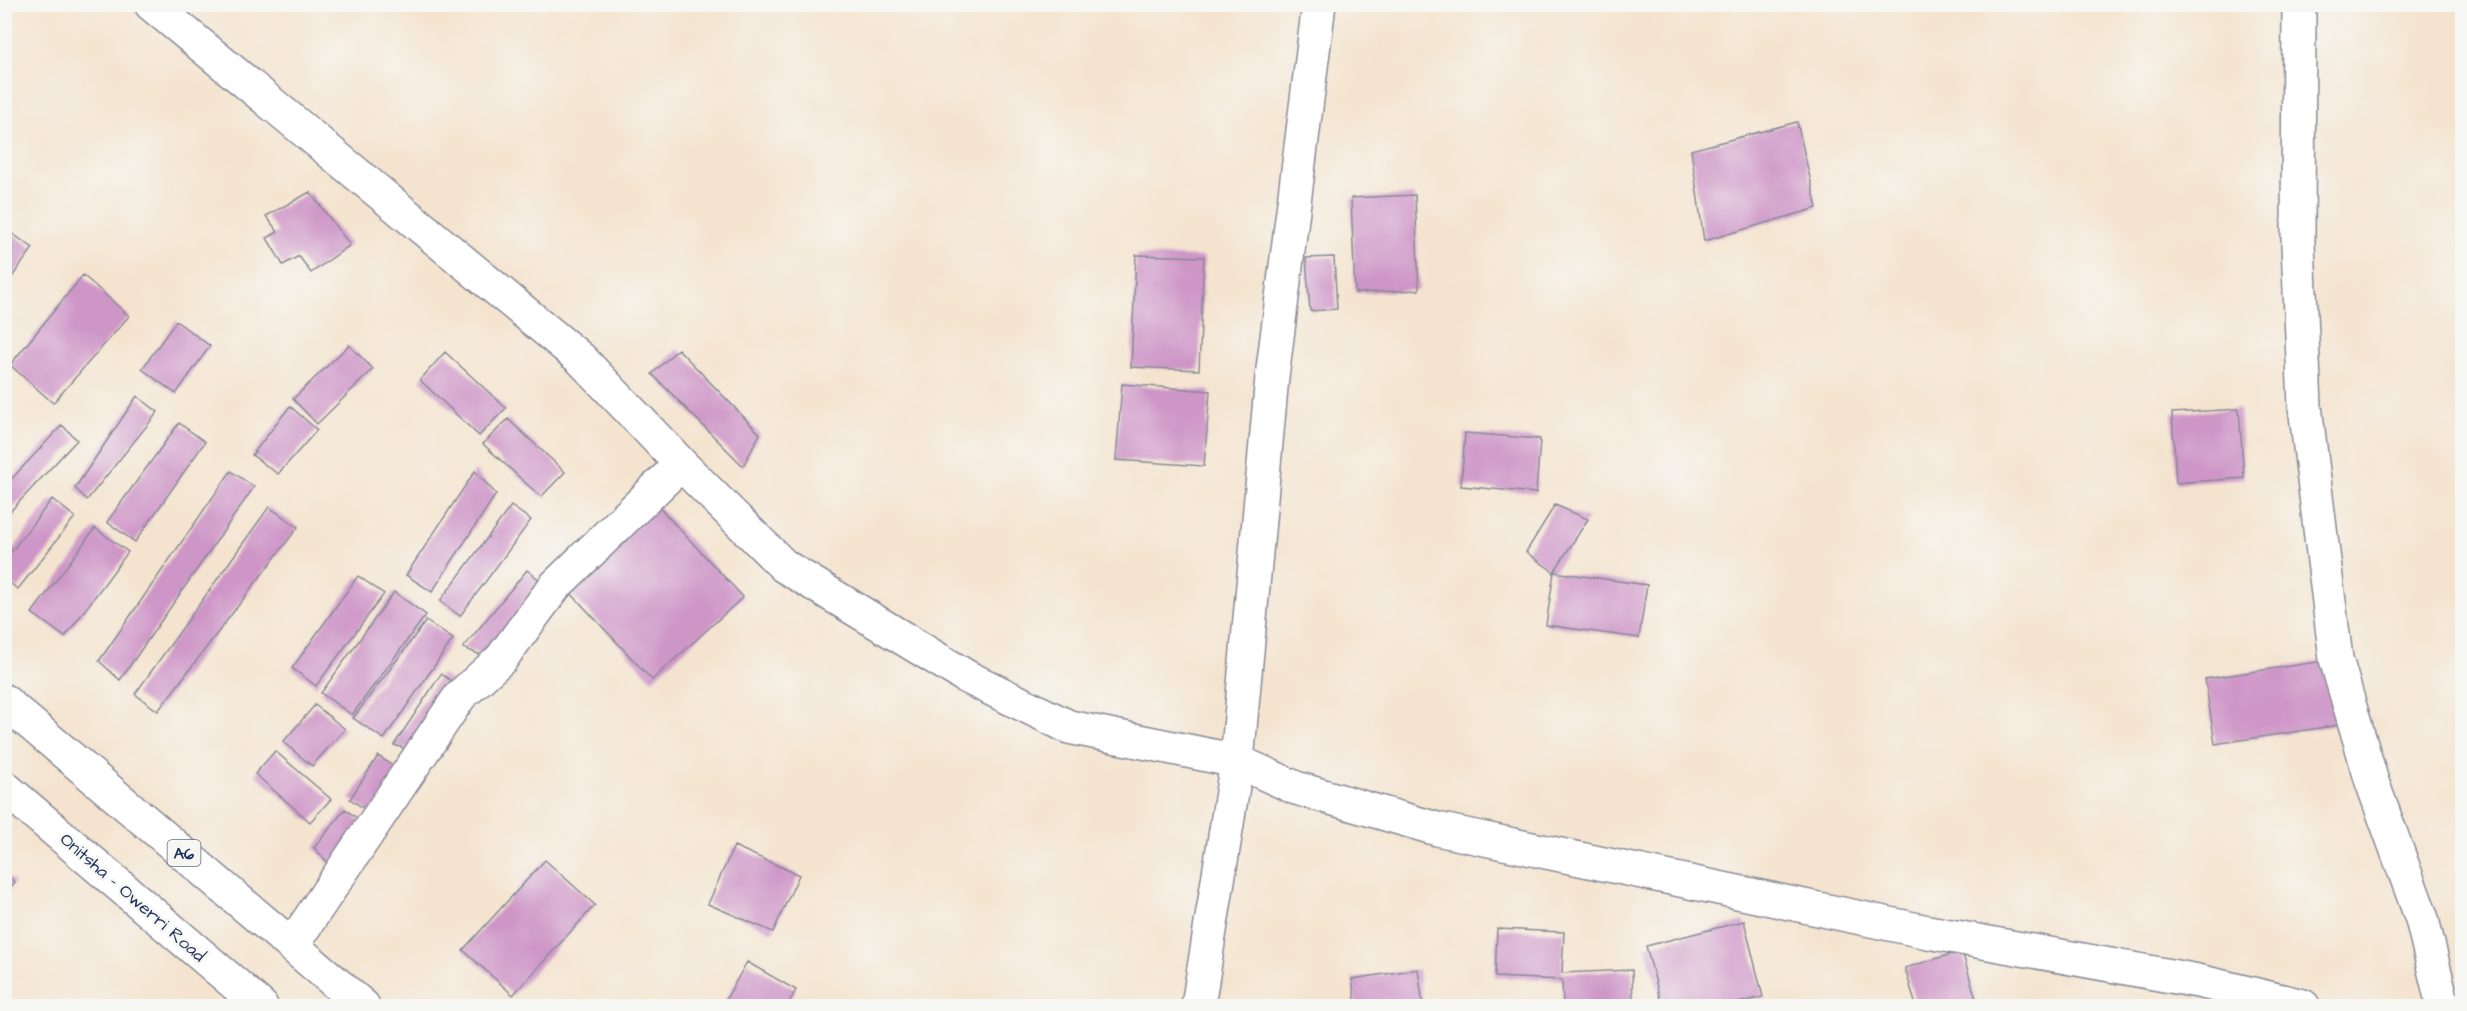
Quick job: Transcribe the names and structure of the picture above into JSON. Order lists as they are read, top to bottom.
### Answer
{
  "streets": {
    "main road": ["A6", "Onitsha - Owerri Road"]
  }
}
